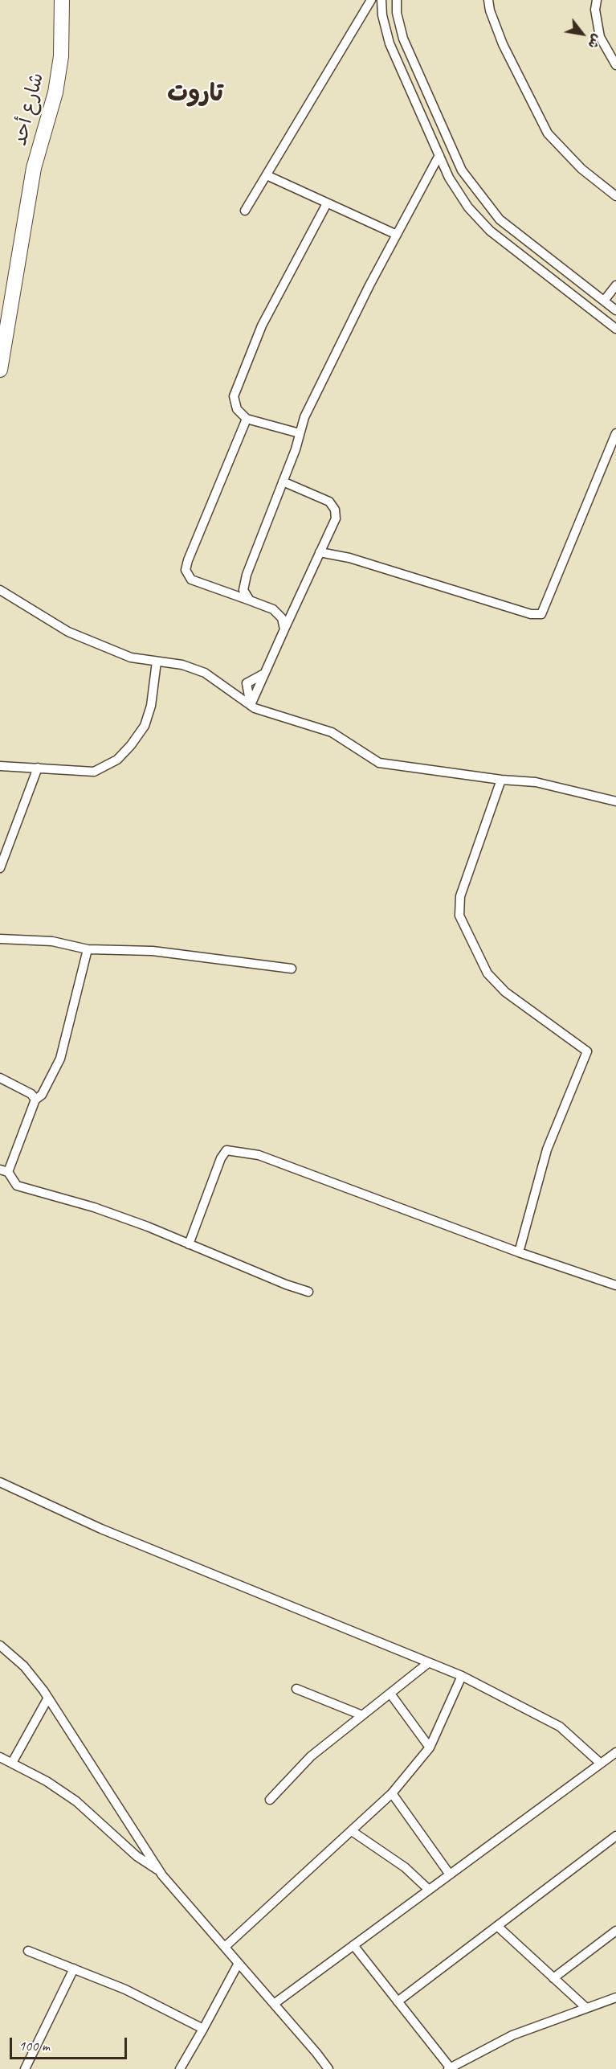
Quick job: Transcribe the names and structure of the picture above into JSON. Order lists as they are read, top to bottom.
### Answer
{
  "streets": {
    "main road": ["شارع أحد"]
  },
  "districts": ["تاروت"],
  "scale_bar": "100 m",
  "north": "bottom right"
}
